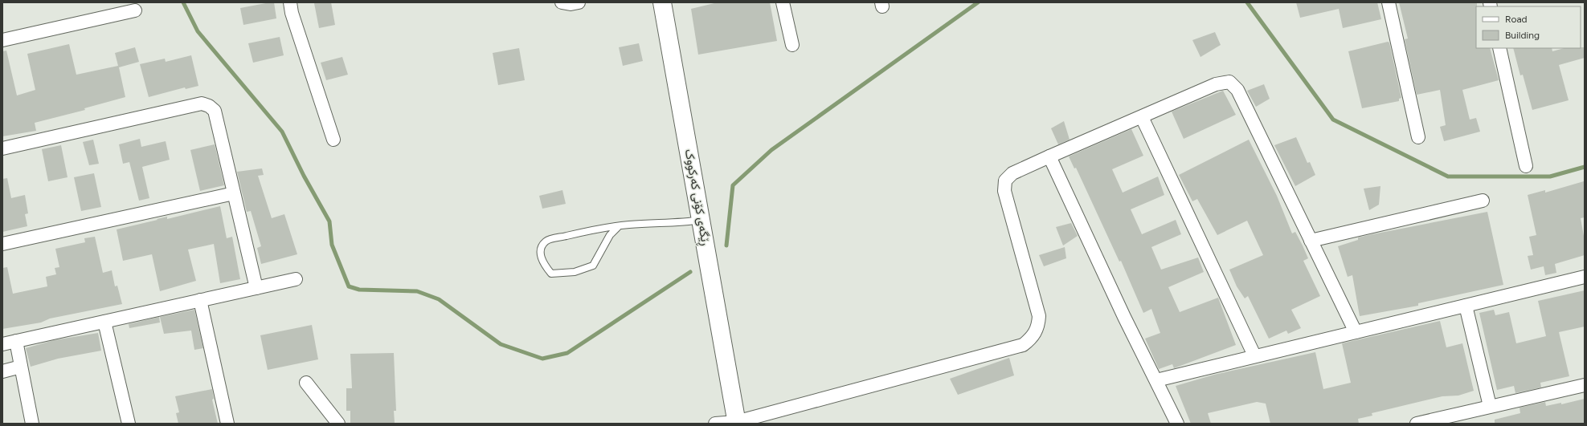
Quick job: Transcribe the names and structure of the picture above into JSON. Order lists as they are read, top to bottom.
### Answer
{
  "streets": {
    "street": ["ڕێگەی کۆنی کەرکووک"]
  },
  "legend": ["Road", "Building"]
}
